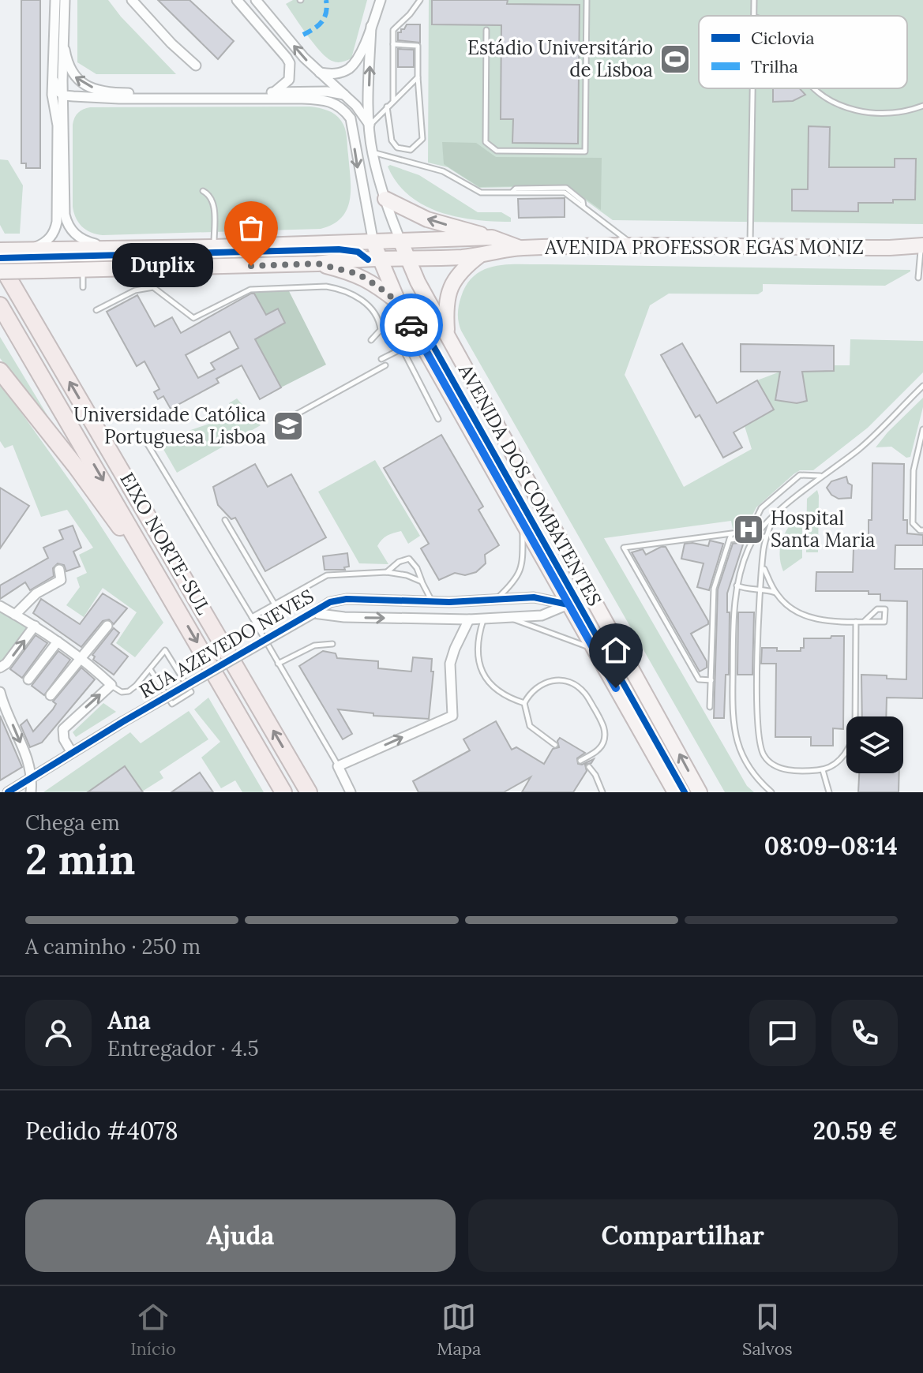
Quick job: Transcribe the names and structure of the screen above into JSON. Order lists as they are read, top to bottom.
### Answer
{
  "streets": {
    "highway": ["EIXO NORTE-SUL"],
    "main road": ["AVENIDA PROFESSOR EGAS MONIZ", "AVENIDA DOS COMBATENTES"],
    "street": ["RUA AZEVEDO NEVES"]
  },
  "crossings": [
    ["AVENIDA PROFESSOR EGAS MONIZ", "AVENIDA DOS COMBATENTES"],
    ["AVENIDA DOS COMBATENTES", "RUA AZEVEDO NEVES"]
  ],
  "places": {
    "sports": ["Estádio Universitário de Lisboa"],
    "other": ["Duplix"],
    "school or university": ["Universidade Católica Portuguesa Lisboa"],
    "hospital": ["Hospital Santa Maria"]
  },
  "legend": ["Ciclovia", "Trilha"],
  "page": {
    "bubble": "Duplix",
    "heading": ["2 min", "Chega em", "08:09–08:14"],
    "panel": [
      "Ana",
      "Entregador · 4.5",
      "Pedido #4078",
      "20.59 €"
    ],
    "bar": "A caminho · 250 m",
    "buttons": ["Ajuda", "Compartilhar"],
    "tabs": ["Início", "Mapa", "Salvos"]
  }
}
